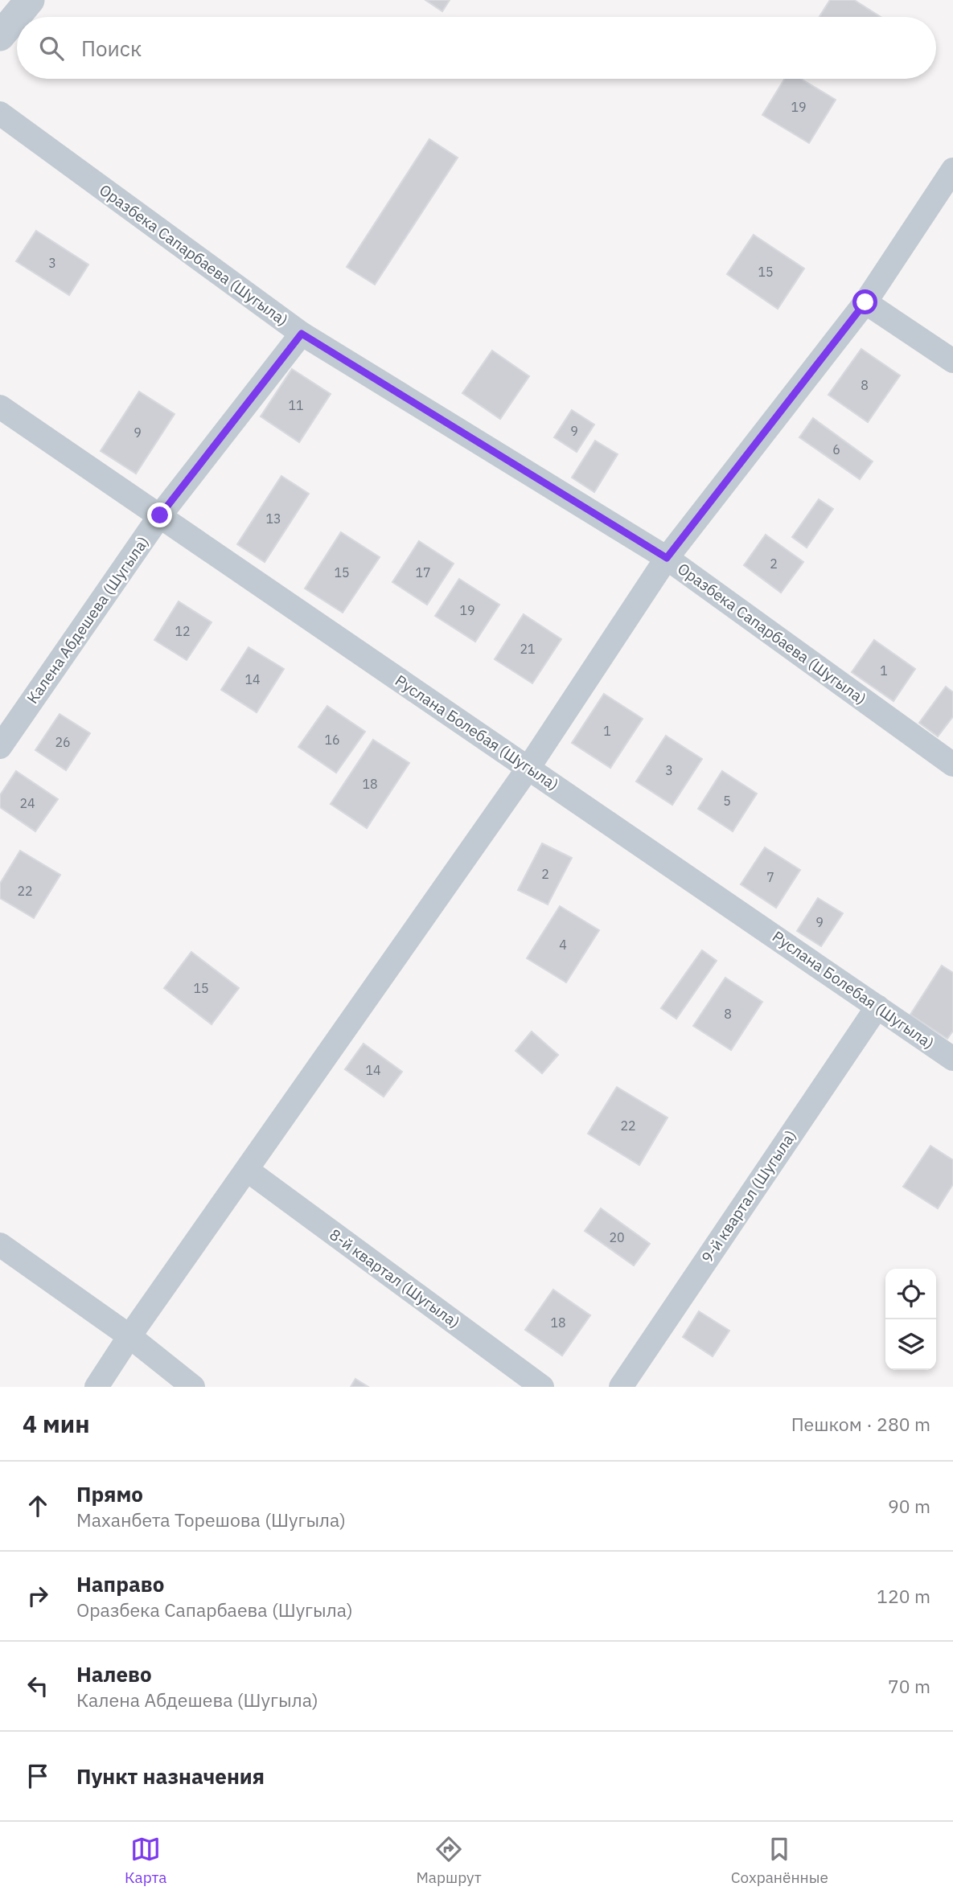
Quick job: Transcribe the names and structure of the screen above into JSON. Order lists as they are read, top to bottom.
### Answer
{
  "streets": {
    "street": [
      "Оразбека Сапарбаева (Шугыла)",
      "Калена Абдешева (Шугыла)",
      "Руслана Болебая (Шугыла)",
      "9-й квартал (Шугыла)",
      "8-й квартал (Шугыла)"
    ]
  },
  "crossings": [
    ["Оразбека Сапарбаева (Шугыла)", "Калена Абдешева (Шугыла)"],
    ["Калена Абдешева (Шугыла)", "Руслана Болебая (Шугыла)"],
    ["Руслана Болебая (Шугыла)", "9-й квартал (Шугыла)"]
  ],
  "house_numbers": [
    "19",
    "3",
    "15",
    "8",
    "11",
    "9",
    "9",
    "6",
    "13",
    "2",
    "15",
    "17",
    "19",
    "12",
    "21",
    "1",
    "14",
    "1",
    "16",
    "26",
    "3",
    "18",
    "5",
    "24",
    "2",
    "7",
    "22",
    "9",
    "4",
    "15",
    "8",
    "14",
    "22",
    "20",
    "18"
  ],
  "page": {
    "search": "Поиск",
    "heading": ["4 мин", "Пешком · 280 m"],
    "list": [
      ["Прямо", "Маханбета Торешова (Шугыла)", "90 m"],
      ["Направо", "Оразбека Сапарбаева (Шугыла)", "120 m"],
      ["Налево", "Калена Абдешева (Шугыла)", "70 m"],
      "Пункт назначения"
    ],
    "nav": ["Карта", "Маршрут", "Сохранённые"]
  }
}
